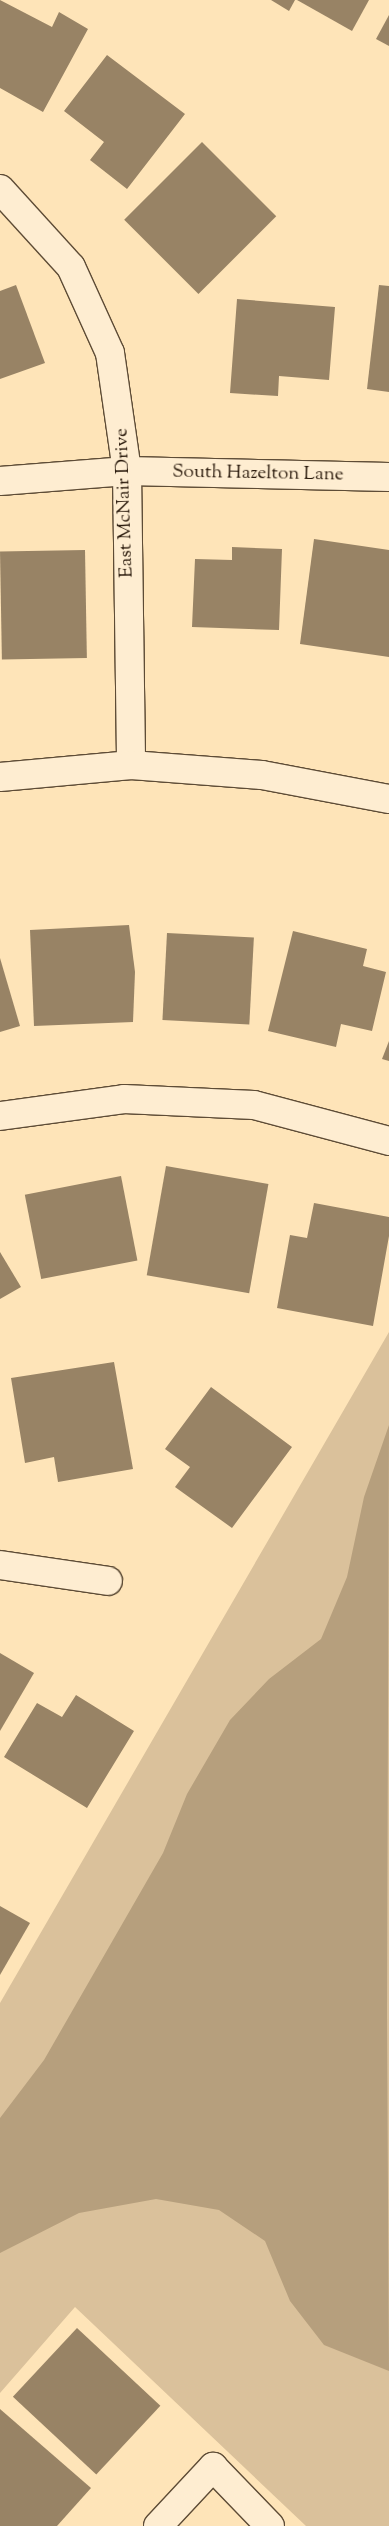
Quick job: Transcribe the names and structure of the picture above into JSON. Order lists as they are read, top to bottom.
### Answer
{
  "streets": {
    "street": ["South Hazelton Lane", "East McNair Drive"]
  },
  "crossings": [
    ["South Hazelton Lane", "East McNair Drive"]
  ]
}
